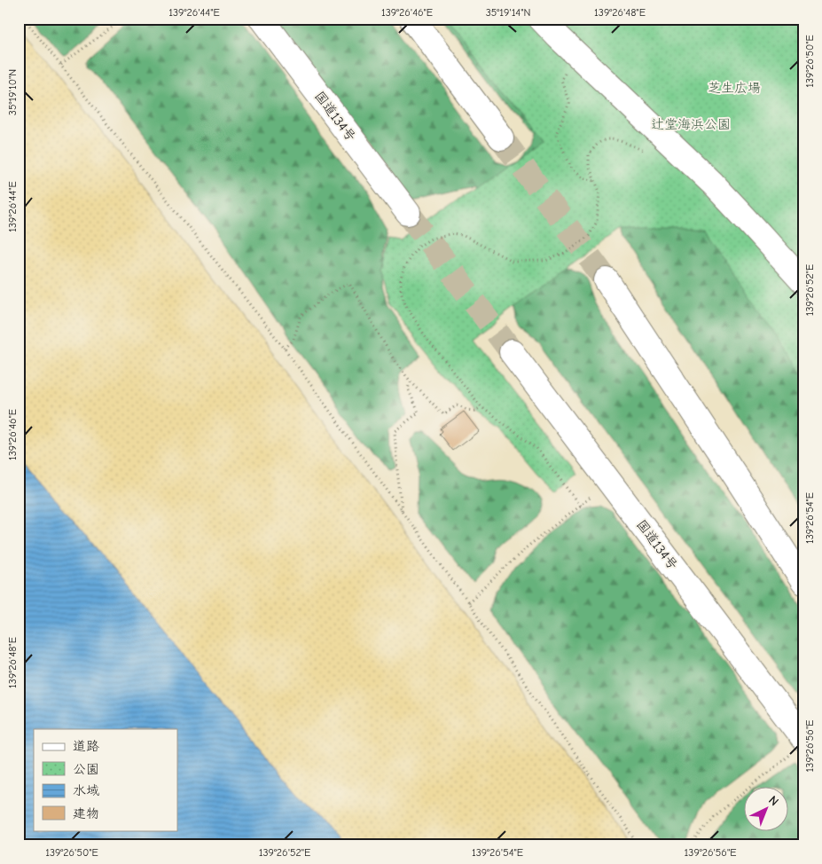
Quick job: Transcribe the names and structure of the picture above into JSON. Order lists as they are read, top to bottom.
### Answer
{
  "streets": {
    "main road": ["国道134号"]
  },
  "parks": ["芝生広場", "辻堂海浜公園"],
  "legend": [
    "道路",
    "公園",
    "水域",
    "建物"
  ],
  "north": "top right",
  "coordinates": [
    "139°26'44\"E",
    "139°26'46\"E",
    "35°19'14\"N",
    "139°26'48\"E",
    "139°26'50\"E",
    "35°19'10\"N",
    "139°26'52\"E",
    "139°26'54\"E",
    "139°26'56\"E"
  ]
}
